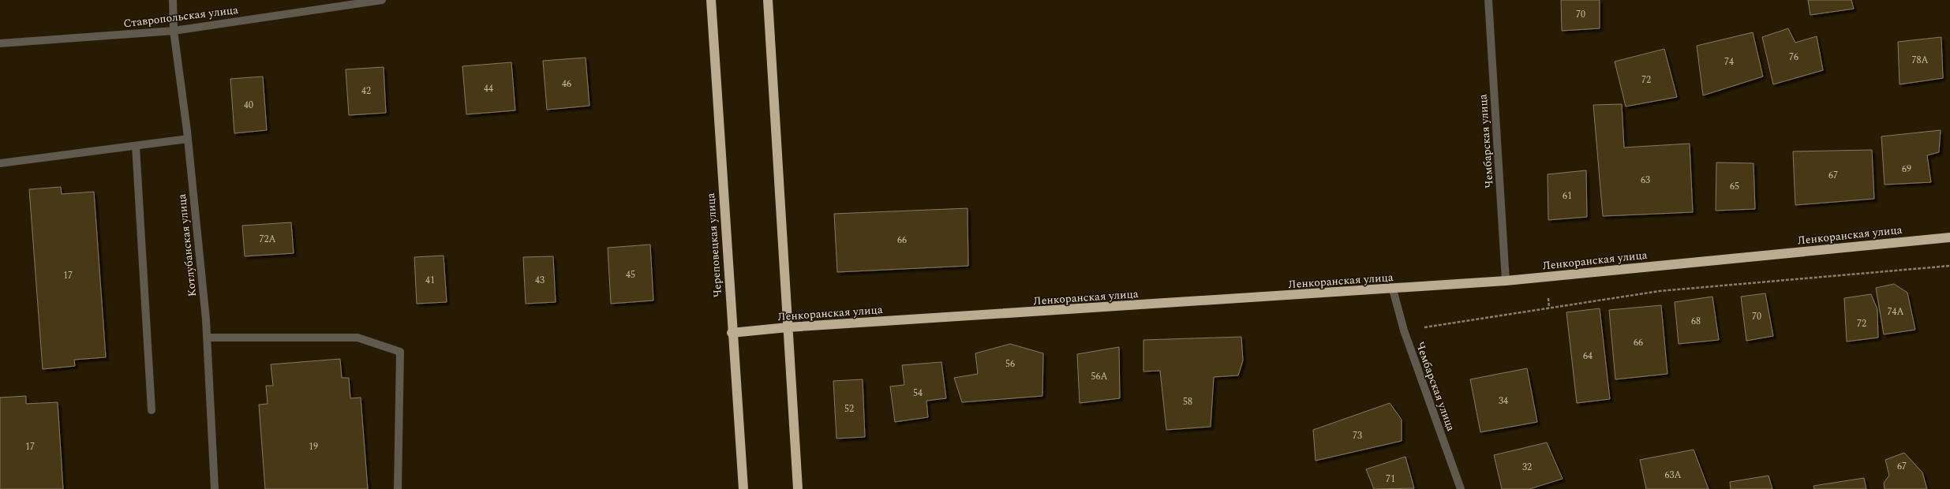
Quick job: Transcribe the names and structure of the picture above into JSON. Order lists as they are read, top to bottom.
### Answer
{
  "streets": {
    "highway": ["Ленкоранская улица", "Череповецкая улица"],
    "street": ["Ставропольская улица", "Чембарская улица", "Котлубанская улица"]
  },
  "crossings": [
    ["Ставропольская улица", "Котлубанская улица"],
    ["Чембарская улица", "Ленкоранская улица"],
    ["Ленкоранская улица", "Череповецкая улица"]
  ],
  "house_numbers": [
    "70",
    "76",
    "78А",
    "74",
    "72",
    "46",
    "44",
    "42",
    "40",
    "69",
    "67",
    "63",
    "65",
    "61",
    "72А",
    "66",
    "45",
    "17",
    "41",
    "43",
    "74А",
    "70",
    "68",
    "72",
    "66",
    "64",
    "56",
    "56А",
    "54",
    "34",
    "58",
    "52",
    "73",
    "17",
    "19",
    "67",
    "32",
    "63А",
    "71"
  ]
}
